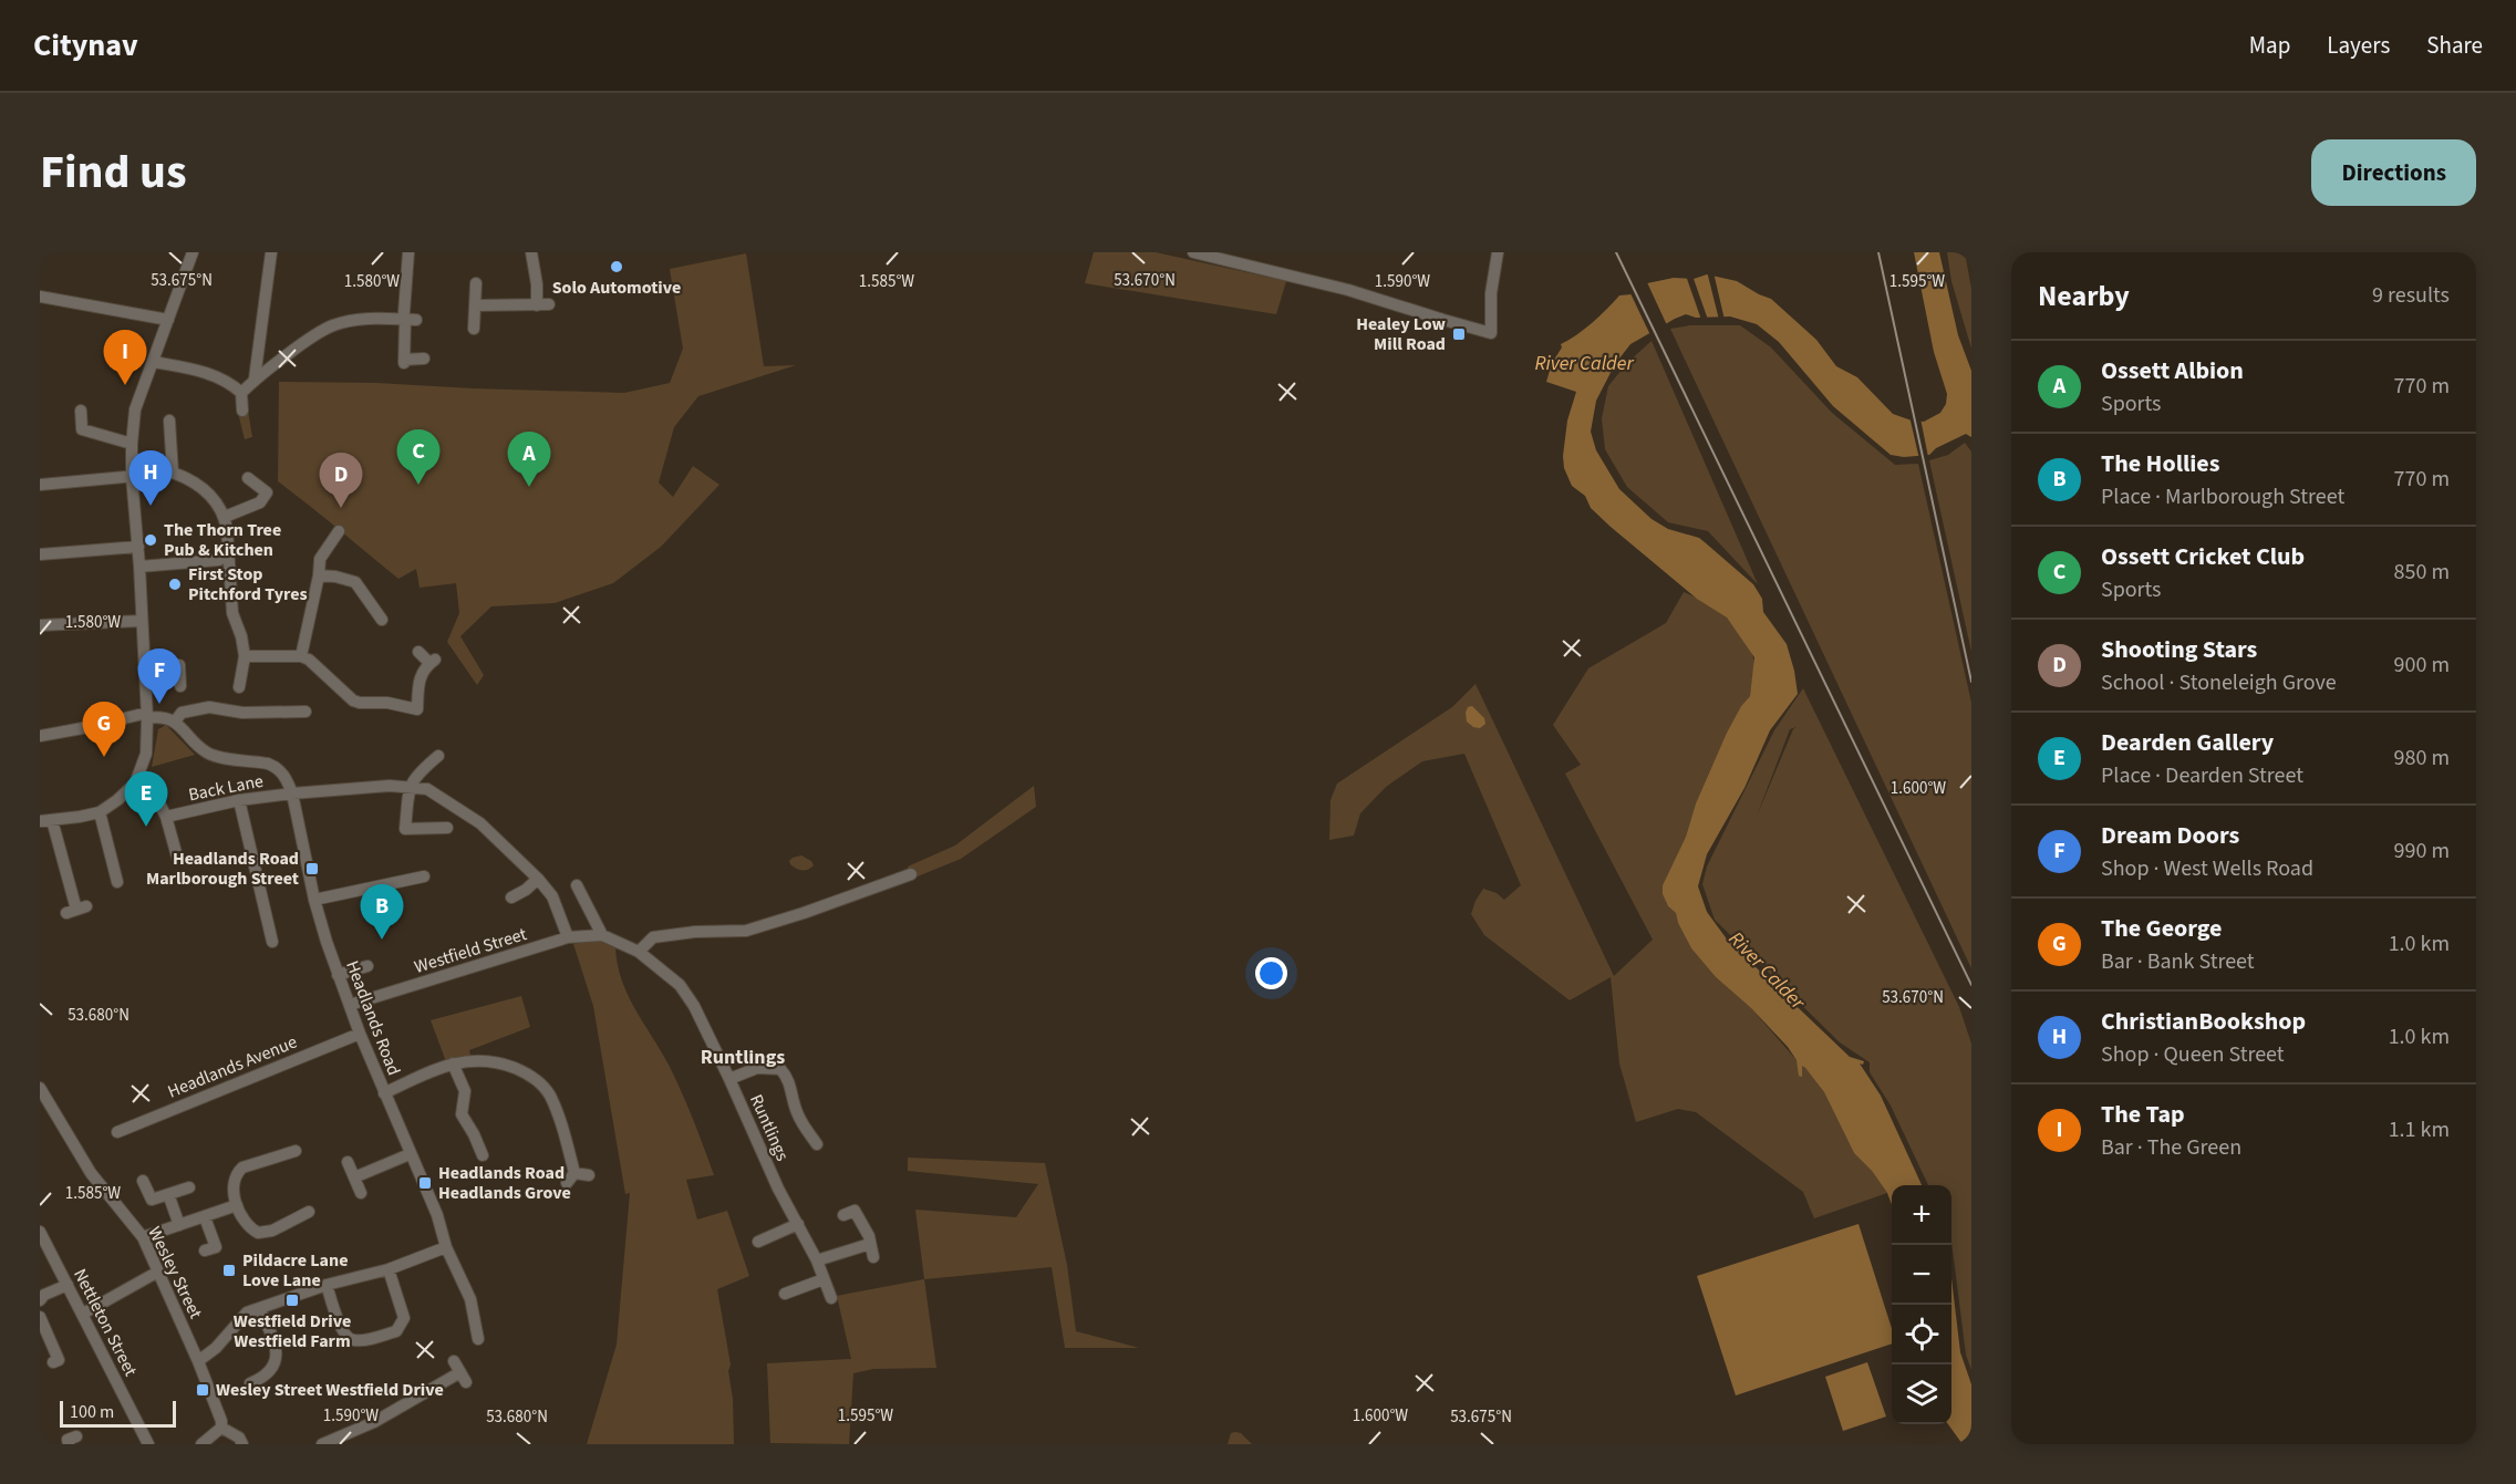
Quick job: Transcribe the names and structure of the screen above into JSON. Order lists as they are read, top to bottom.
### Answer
{
  "streets": {
    "street": [
      "Back Lane",
      "Westfield Street",
      "Headlands Road",
      "Headlands Avenue",
      "Runtlings",
      "Wesley Street",
      "Nettleton Street"
    ]
  },
  "crossings": [
    ["Back Lane", "Westfield Street"],
    ["Back Lane", "Headlands Road"],
    ["Westfield Street", "Headlands Road"],
    ["Westfield Street", "Runtlings"],
    ["Headlands Road", "Headlands Avenue"]
  ],
  "districts": ["Runtlings"],
  "water": ["River Calder"],
  "places": {
    "other": ["Solo Automotive", "The Thorn Tree Pub & Kitchen", "First Stop Pitchford Tyres"],
    "transit": [
      "Healey Low Mill Road",
      "Headlands Road Marlborough Street",
      "Headlands Road Headlands Grove",
      "Pildacre Lane Love Lane",
      "Westfield Drive Westfield Farm",
      "Wesley Street Westfield Drive"
    ]
  },
  "scale_bar": "100 m",
  "page": {
    "header": "Citynav",
    "nav": ["Map", "Layers", "Share"],
    "title": "Find us",
    "buttons": "Directions",
    "heading": ["Nearby", "9 results"],
    "pins": [
      "I",
      "C",
      "A",
      "H",
      "D",
      "F",
      "G",
      "E",
      "B"
    ],
    "list": [
      {
        "mark": "A",
        "name": "Ossett Albion",
        "note": "Sports",
        "value": "770 m"
      },
      {
        "mark": "B",
        "name": "The Hollies",
        "note": "Place · Marlborough Street",
        "value": "770 m"
      },
      {
        "mark": "C",
        "name": "Ossett Cricket Club",
        "note": "Sports",
        "value": "850 m"
      },
      {
        "mark": "D",
        "name": "Shooting Stars",
        "note": "School · Stoneleigh Grove",
        "value": "900 m"
      },
      {
        "mark": "E",
        "name": "Dearden Gallery",
        "note": "Place · Dearden Street",
        "value": "980 m"
      },
      {
        "mark": "F",
        "name": "Dream Doors",
        "note": "Shop · West Wells Road",
        "value": "990 m"
      },
      {
        "mark": "G",
        "name": "The George",
        "note": "Bar · Bank Street",
        "value": "1.0 km"
      },
      {
        "mark": "H",
        "name": "ChristianBookshop",
        "note": "Shop · Queen Street",
        "value": "1.0 km"
      },
      {
        "mark": "I",
        "name": "The Tap",
        "note": "Bar · The Green",
        "value": "1.1 km"
      }
    ],
    "map_buttons": ["+", "−"],
    "scale": "100 m"
  },
  "coordinates": [
    "53.675°N",
    "53.670°N",
    "1.580°W",
    "1.585°W",
    "1.590°W",
    "1.595°W",
    "1.600°W",
    "53.680°N"
  ]
}
